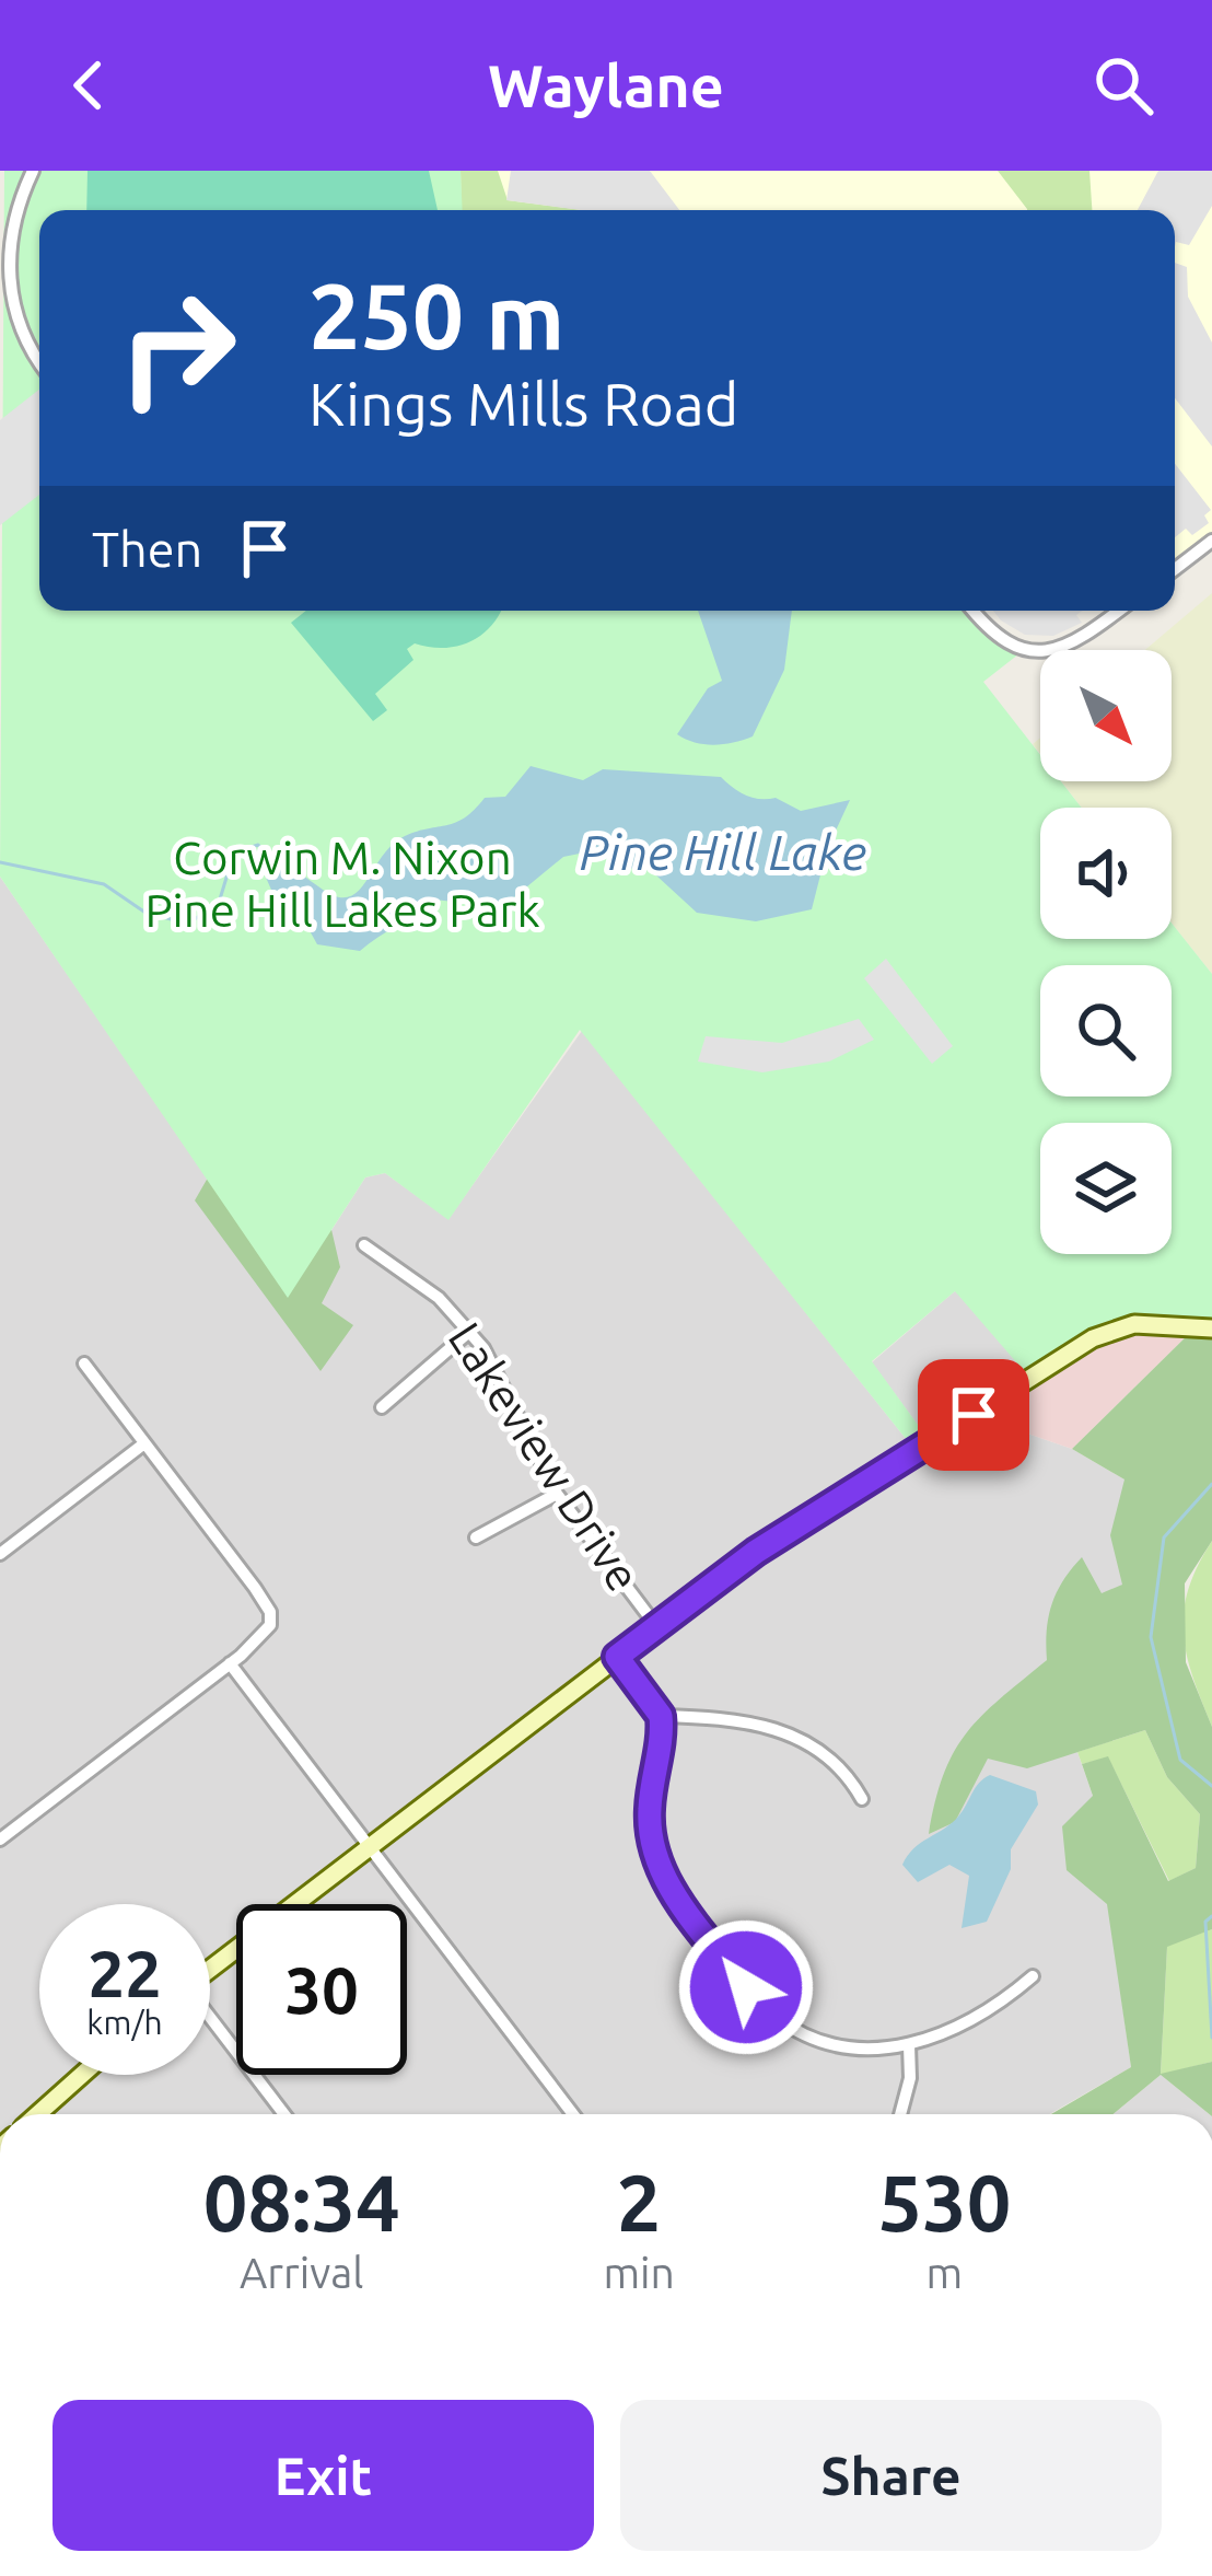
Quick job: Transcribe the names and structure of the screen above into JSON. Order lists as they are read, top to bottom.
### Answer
{
  "streets": {
    "street": ["Lakeview Drive"]
  },
  "water": ["Pine Hill Lake"],
  "parks": ["Corwin M. Nixon Pine Hill Lakes Park"],
  "north": "bottom right",
  "page": {
    "header": "Waylane",
    "turn": ["250 m", "Kings Mills Road"],
    "then": "Then",
    "speed": "22 km/h",
    "limit": "30",
    "eta": [
      "08:34",
      "Arrival",
      "2",
      "min",
      "530",
      "m"
    ],
    "buttons": ["Exit", "Share"]
  }
}
